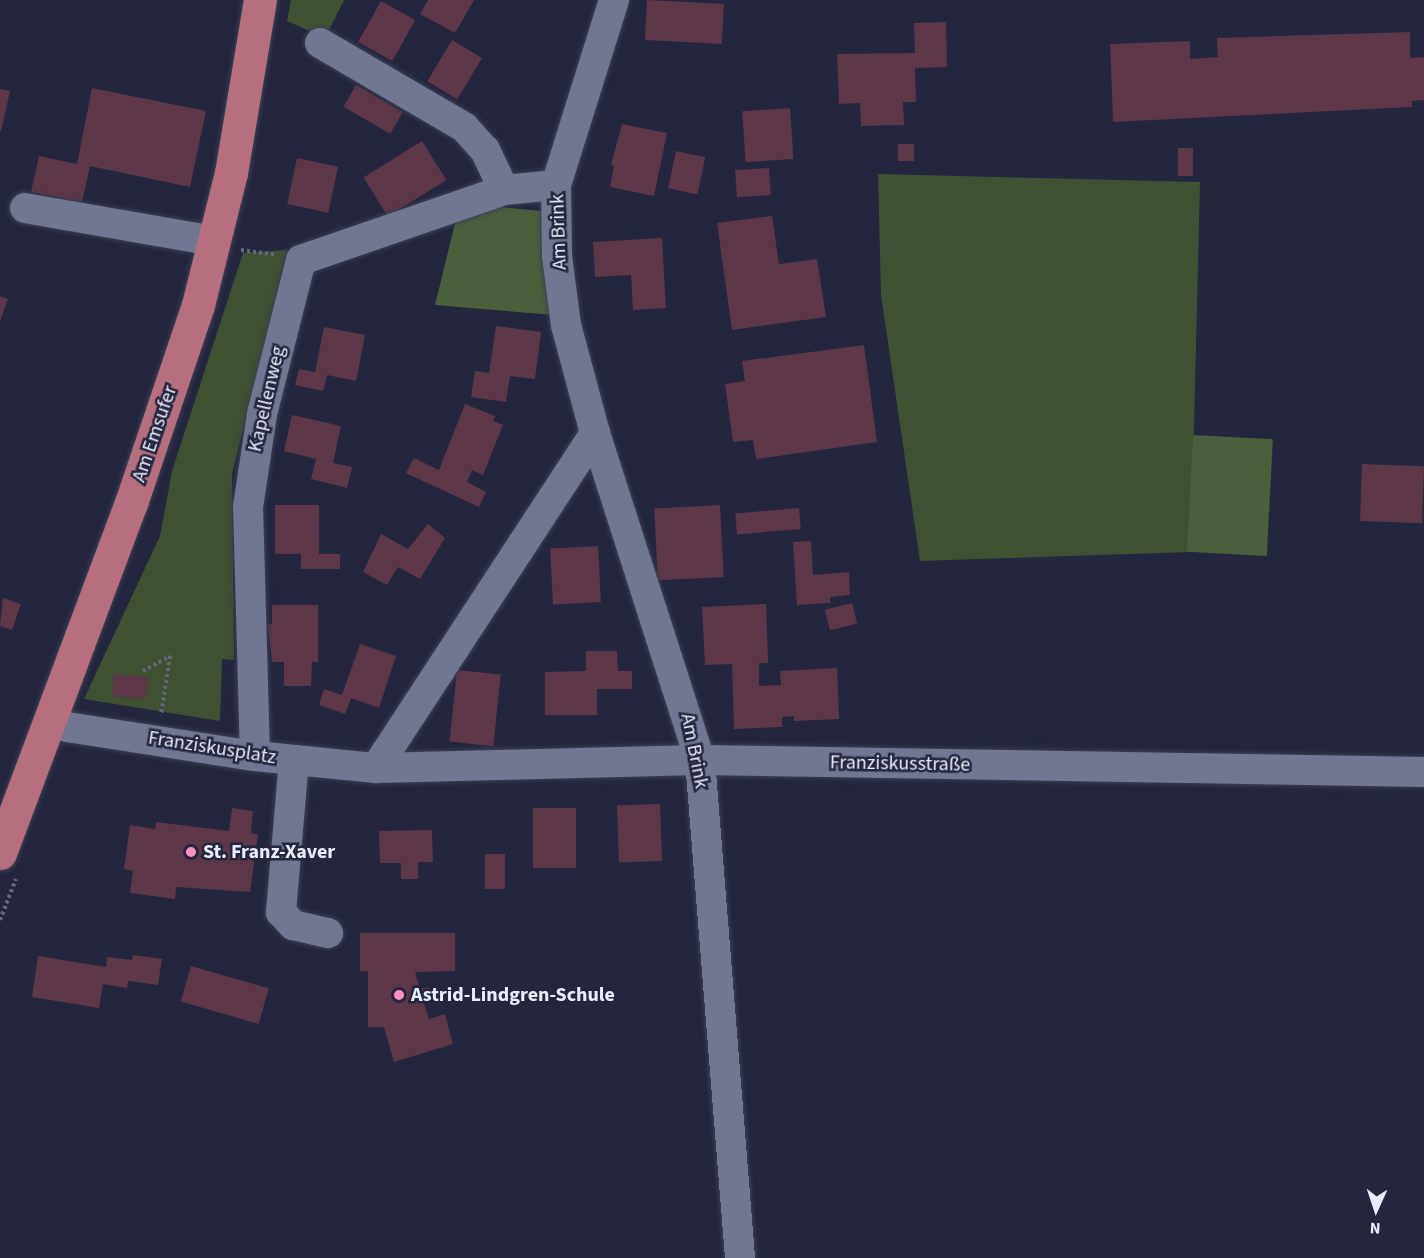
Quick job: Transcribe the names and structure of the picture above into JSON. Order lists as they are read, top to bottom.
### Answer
{
  "streets": {
    "main road": ["Am Emsufer"],
    "street": [
      "Am Brink",
      "Kapellenweg",
      "Franziskusplatz",
      "Franziskusstraße"
    ]
  },
  "crossings": [
    ["Am Brink", "Franziskusstraße"],
    ["Kapellenweg", "Franziskusplatz"],
    ["Am Emsufer", "Franziskusplatz"],
    ["Franziskusplatz", "Franziskusstraße"]
  ],
  "places": ["St. Franz-Xaver", "Astrid-Lindgren-Schule"],
  "north": "bottom"
}
